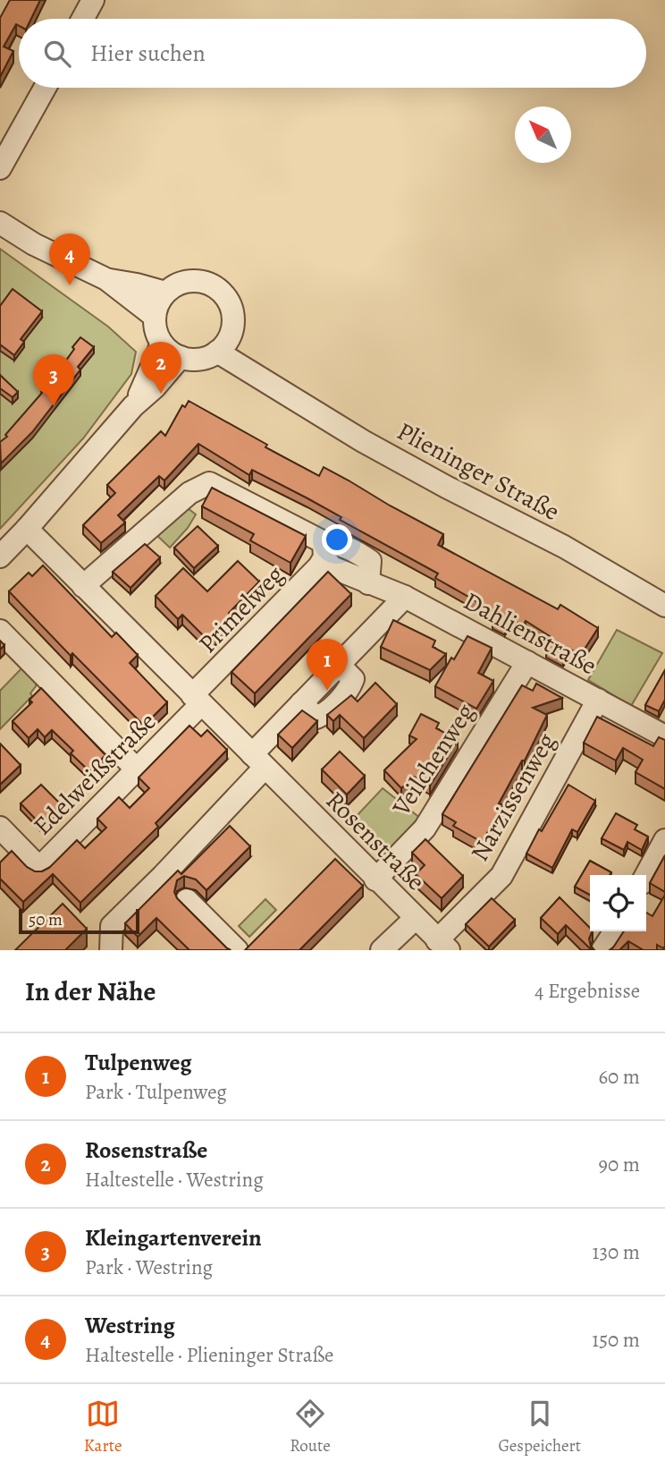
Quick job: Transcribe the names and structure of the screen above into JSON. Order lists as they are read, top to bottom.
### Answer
{
  "streets": {
    "street": [
      "Plieninger Straße",
      "Primelweg",
      "Dahlienstraße",
      "Veilchenweg",
      "Edelweißstraße",
      "Narzissenweg",
      "Rosenstraße"
    ]
  },
  "crossings": [
    ["Primelweg", "Dahlienstraße"],
    ["Primelweg", "Edelweißstraße"],
    ["Primelweg", "Rosenstraße"],
    ["Dahlienstraße", "Veilchenweg"],
    ["Dahlienstraße", "Narzissenweg"],
    ["Dahlienstraße", "Rosenstraße"],
    ["Veilchenweg", "Rosenstraße"],
    ["Edelweißstraße", "Rosenstraße"],
    ["Narzissenweg", "Rosenstraße"]
  ],
  "scale_bar": "50 m",
  "north": "top left",
  "page": {
    "search": "Hier suchen",
    "pins": [
      "4",
      "2",
      "3",
      "1"
    ],
    "scale": "50 m",
    "heading": ["In der Nähe", "4 Ergebnisse"],
    "list": [
      {
        "mark": "1",
        "name": "Tulpenweg",
        "note": "Park · Tulpenweg",
        "value": "60 m"
      },
      {
        "mark": "2",
        "name": "Rosenstraße",
        "note": "Haltestelle · Westring",
        "value": "90 m"
      },
      {
        "mark": "3",
        "name": "Kleingartenverein",
        "note": "Park · Westring",
        "value": "130 m"
      },
      {
        "mark": "4",
        "name": "Westring",
        "note": "Haltestelle · Plieninger Straße",
        "value": "150 m"
      }
    ],
    "nav": ["Karte", "Route", "Gespeichert"]
  }
}
